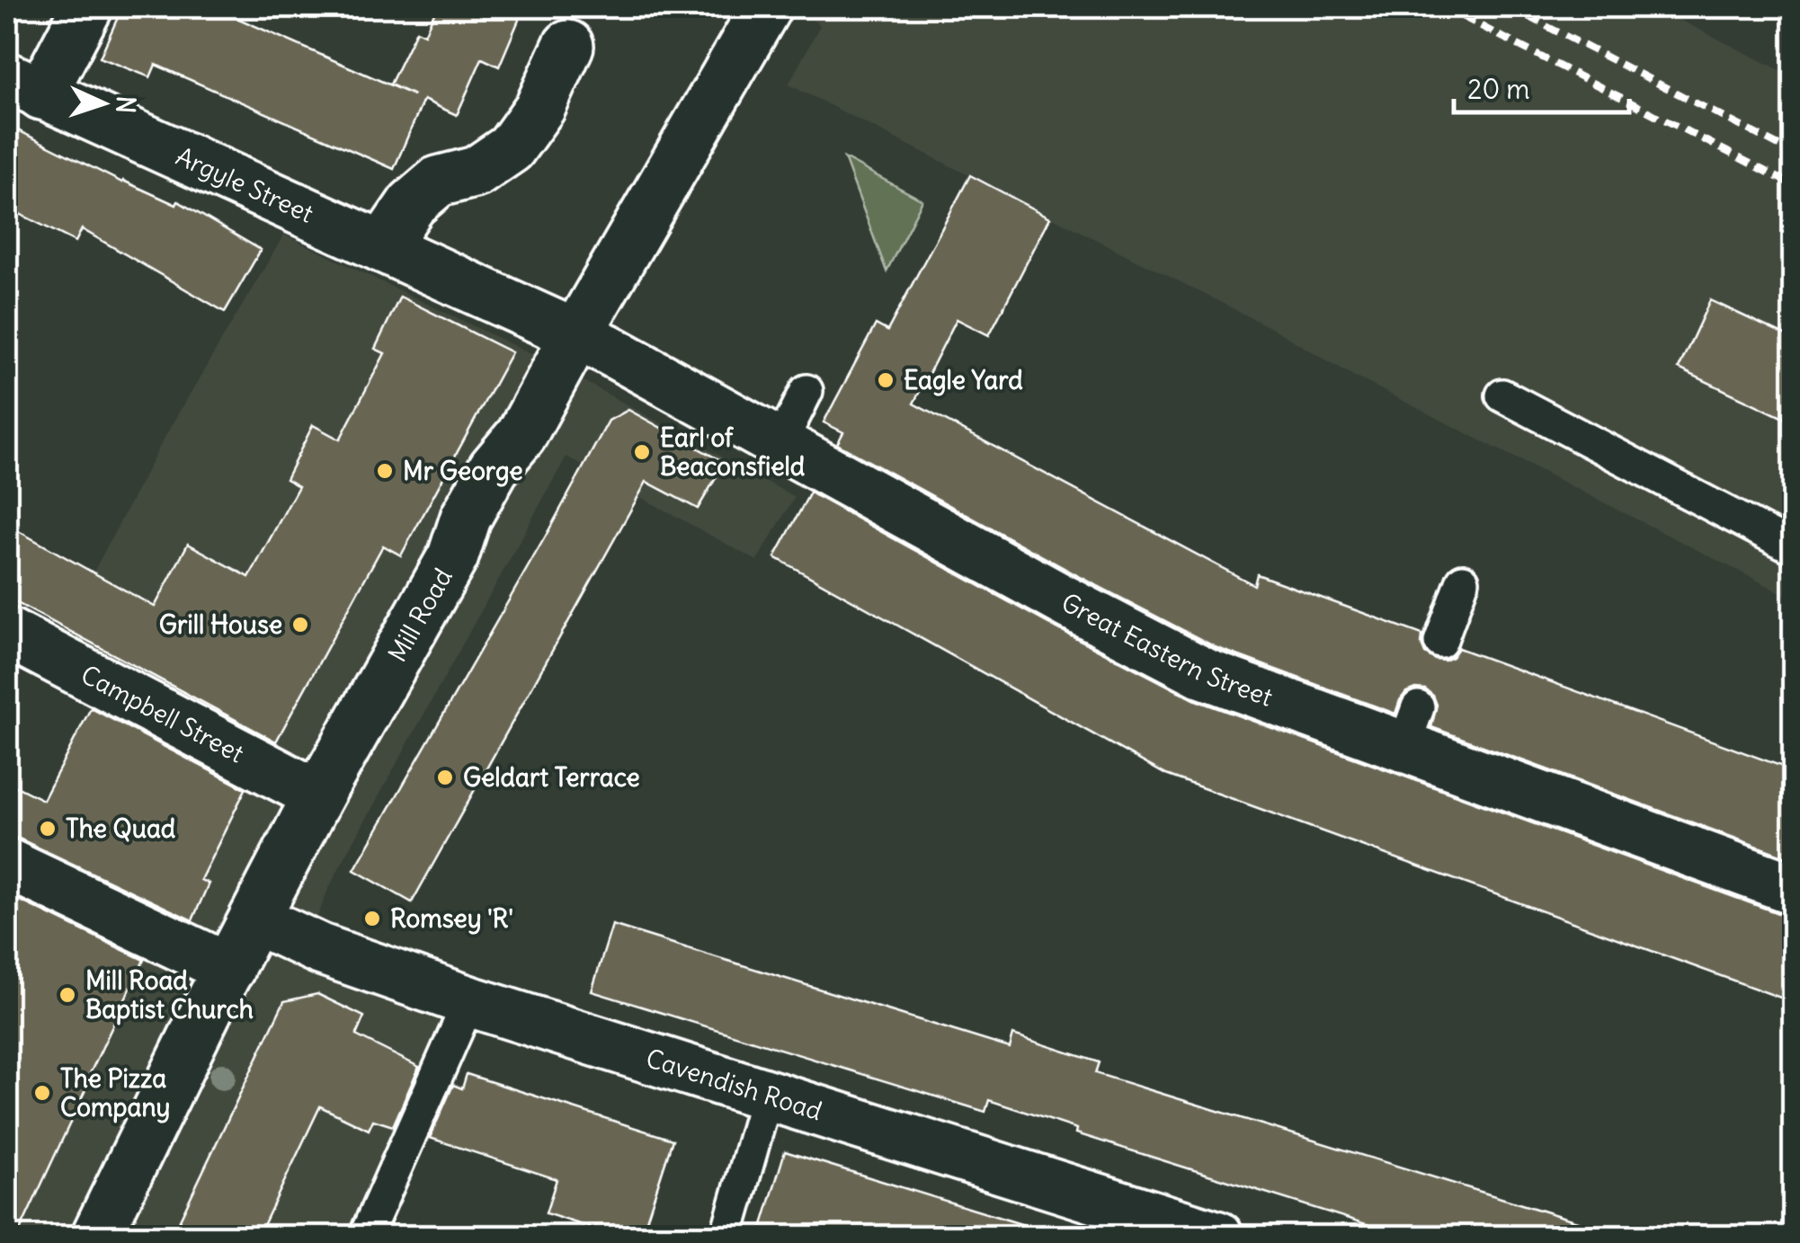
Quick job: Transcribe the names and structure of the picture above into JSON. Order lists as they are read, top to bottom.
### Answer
{
  "streets": {
    "street": [
      "Argyle Street",
      "Mill Road",
      "Great Eastern Street",
      "Campbell Street",
      "Cavendish Road"
    ]
  },
  "crossings": [
    ["Argyle Street", "Mill Road"],
    ["Argyle Street", "Great Eastern Street"],
    ["Mill Road", "Great Eastern Street"],
    ["Mill Road", "Campbell Street"],
    ["Mill Road", "Cavendish Road"]
  ],
  "places": [
    "Eagle Yard",
    "Earl of Beaconsfield",
    "Mr George",
    "Grill House",
    "Geldart Terrace",
    "The Quad",
    "Romsey 'R'",
    "Mill Road Baptist Church",
    "The Pizza Company"
  ],
  "scale_bar": "20 m",
  "north": "right"
}
